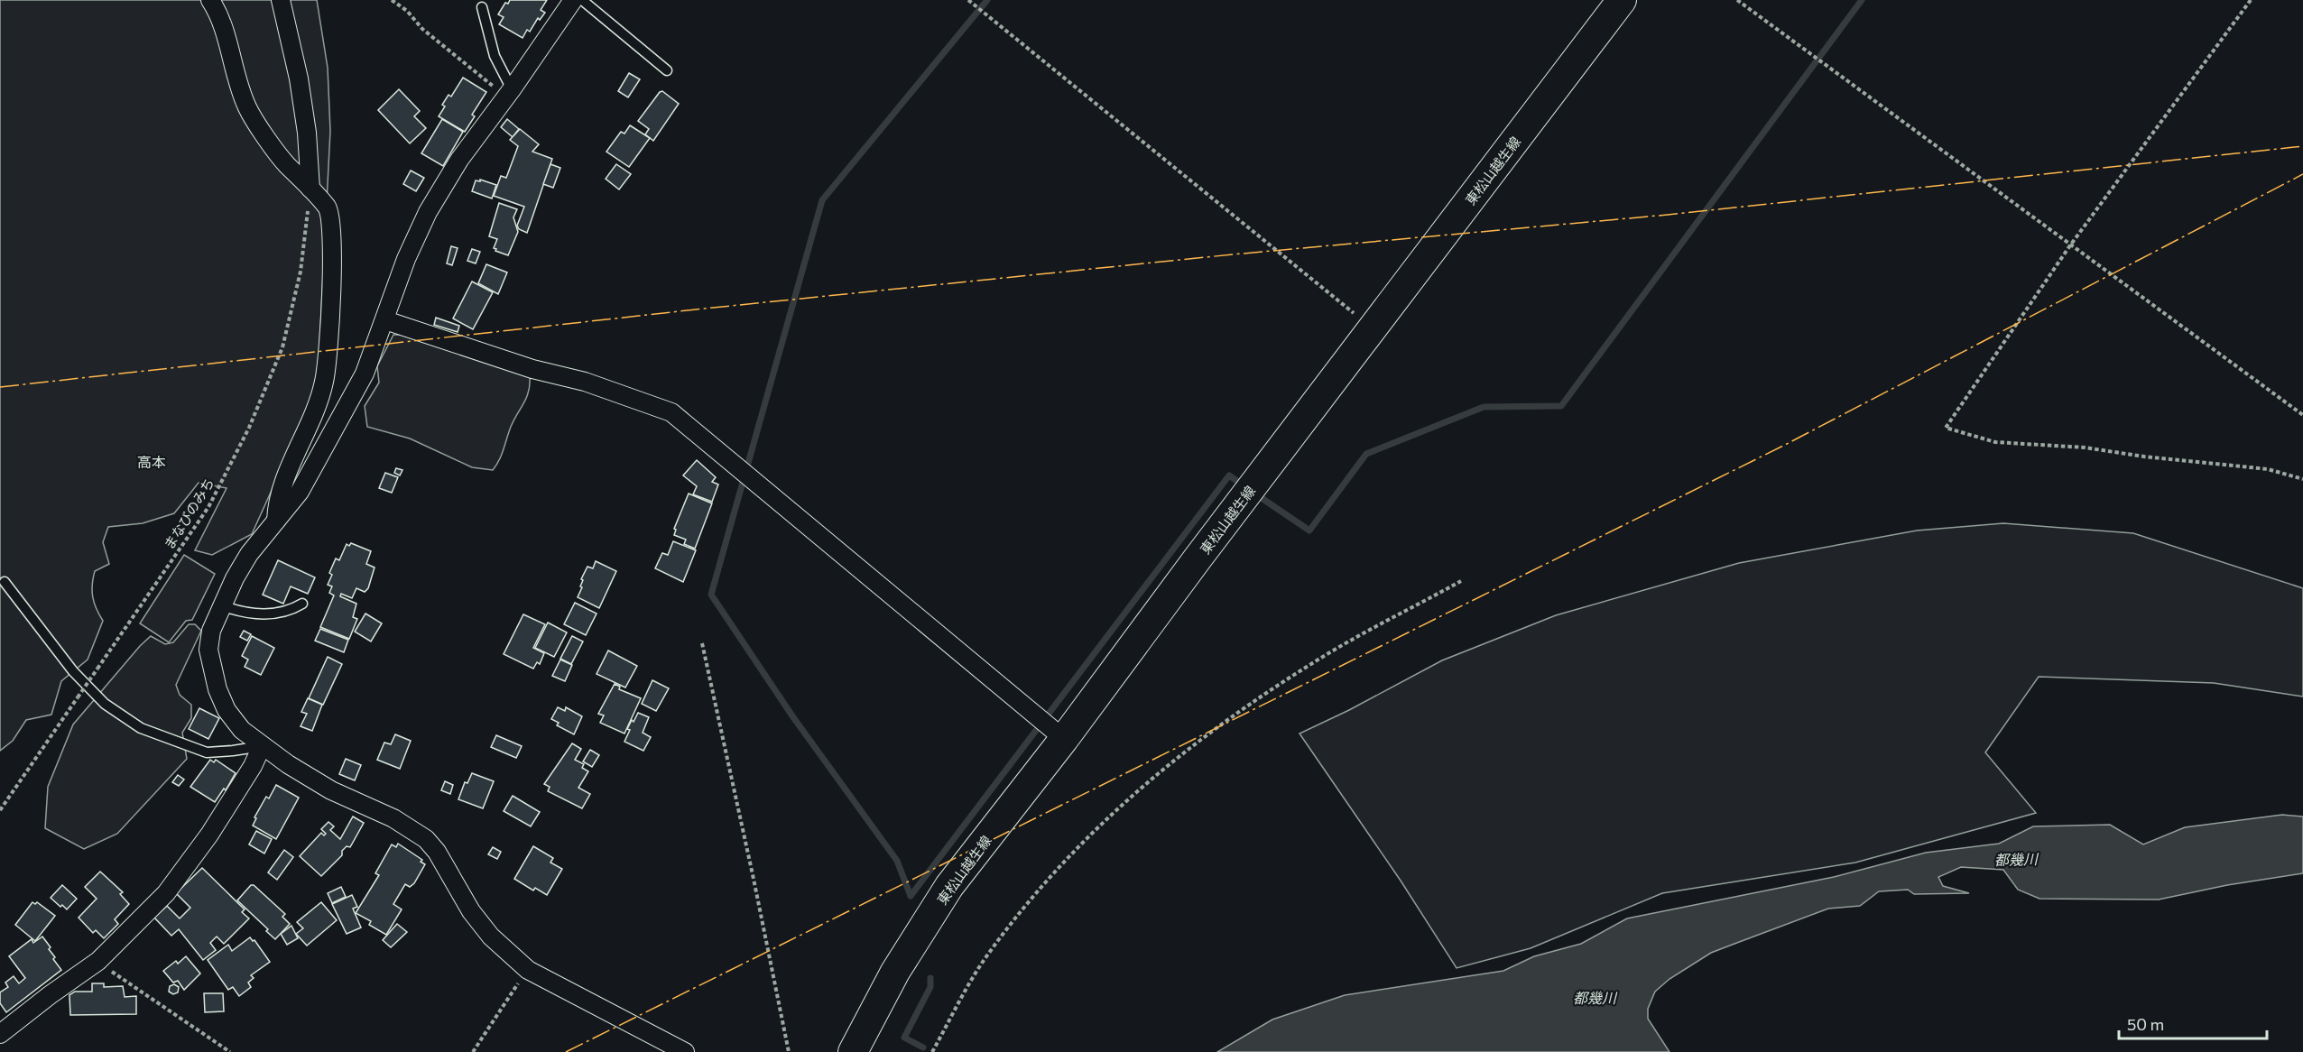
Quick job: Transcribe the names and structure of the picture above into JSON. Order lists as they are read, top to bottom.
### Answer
{
  "streets": {
    "main road": ["東松山越生線"],
    "path": ["まなびのみち"]
  },
  "districts": ["高本"],
  "water": ["都幾川"],
  "scale_bar": "50 m"
}
